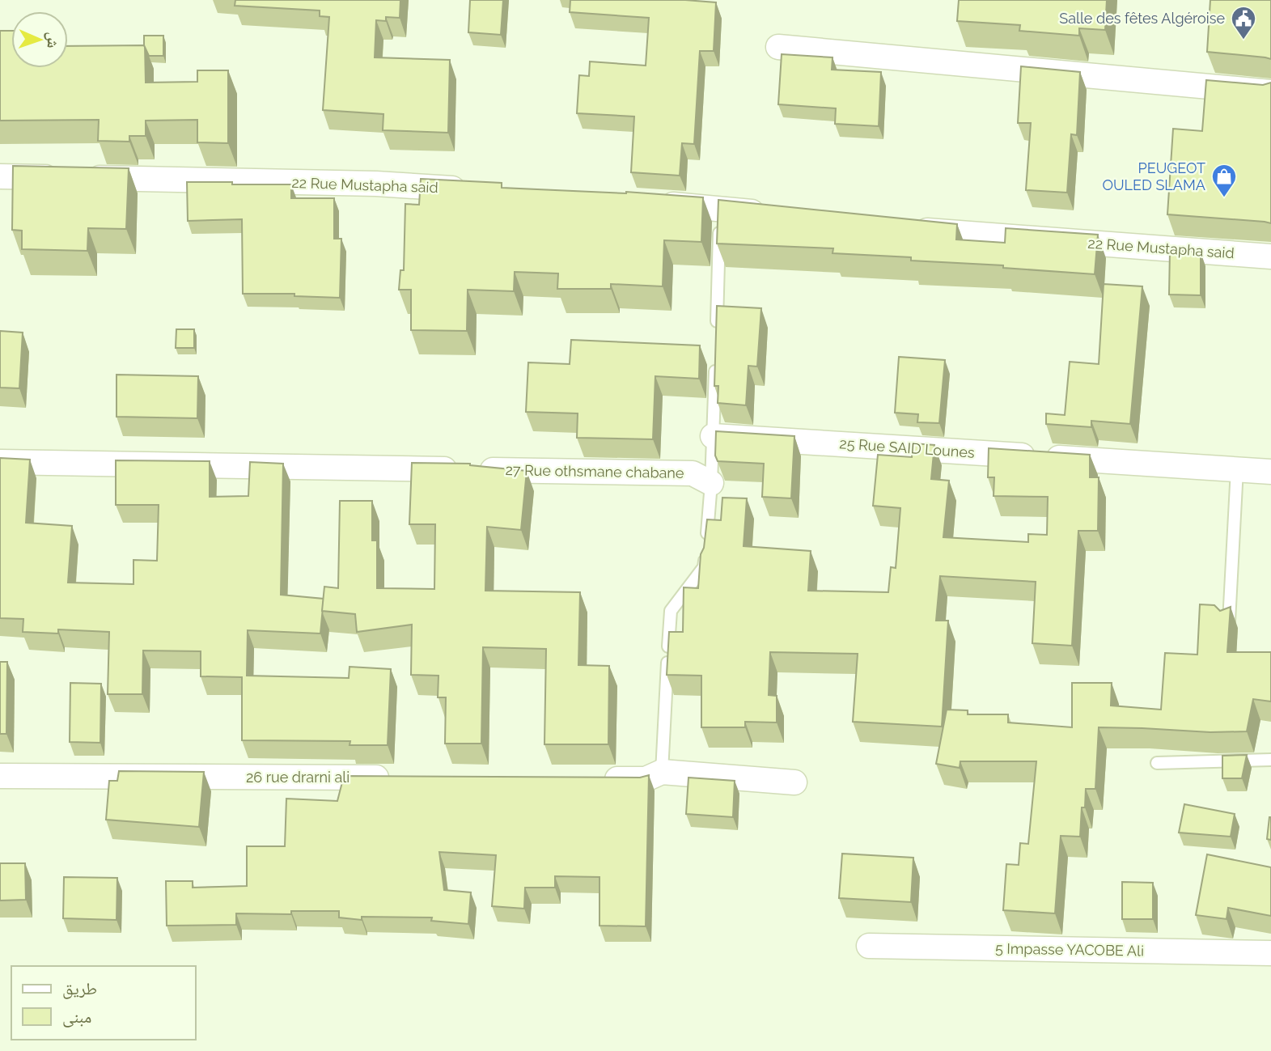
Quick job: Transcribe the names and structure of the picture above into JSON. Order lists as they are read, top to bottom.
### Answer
{
  "streets": {
    "street": [
      "22 Rue Mustapha said",
      "25 Rue SAID Lounes",
      "27 Rue othsmane chabane",
      "26 rue drarni ali",
      "5 Impasse YACOBE Ali"
    ]
  },
  "places": {
    "public building": ["Salle des fêtes Algéroise"],
    "shop": ["PEUGEOT OULED SLAMA"]
  },
  "legend": ["طريق", "مبنى"],
  "north": "right"
}
